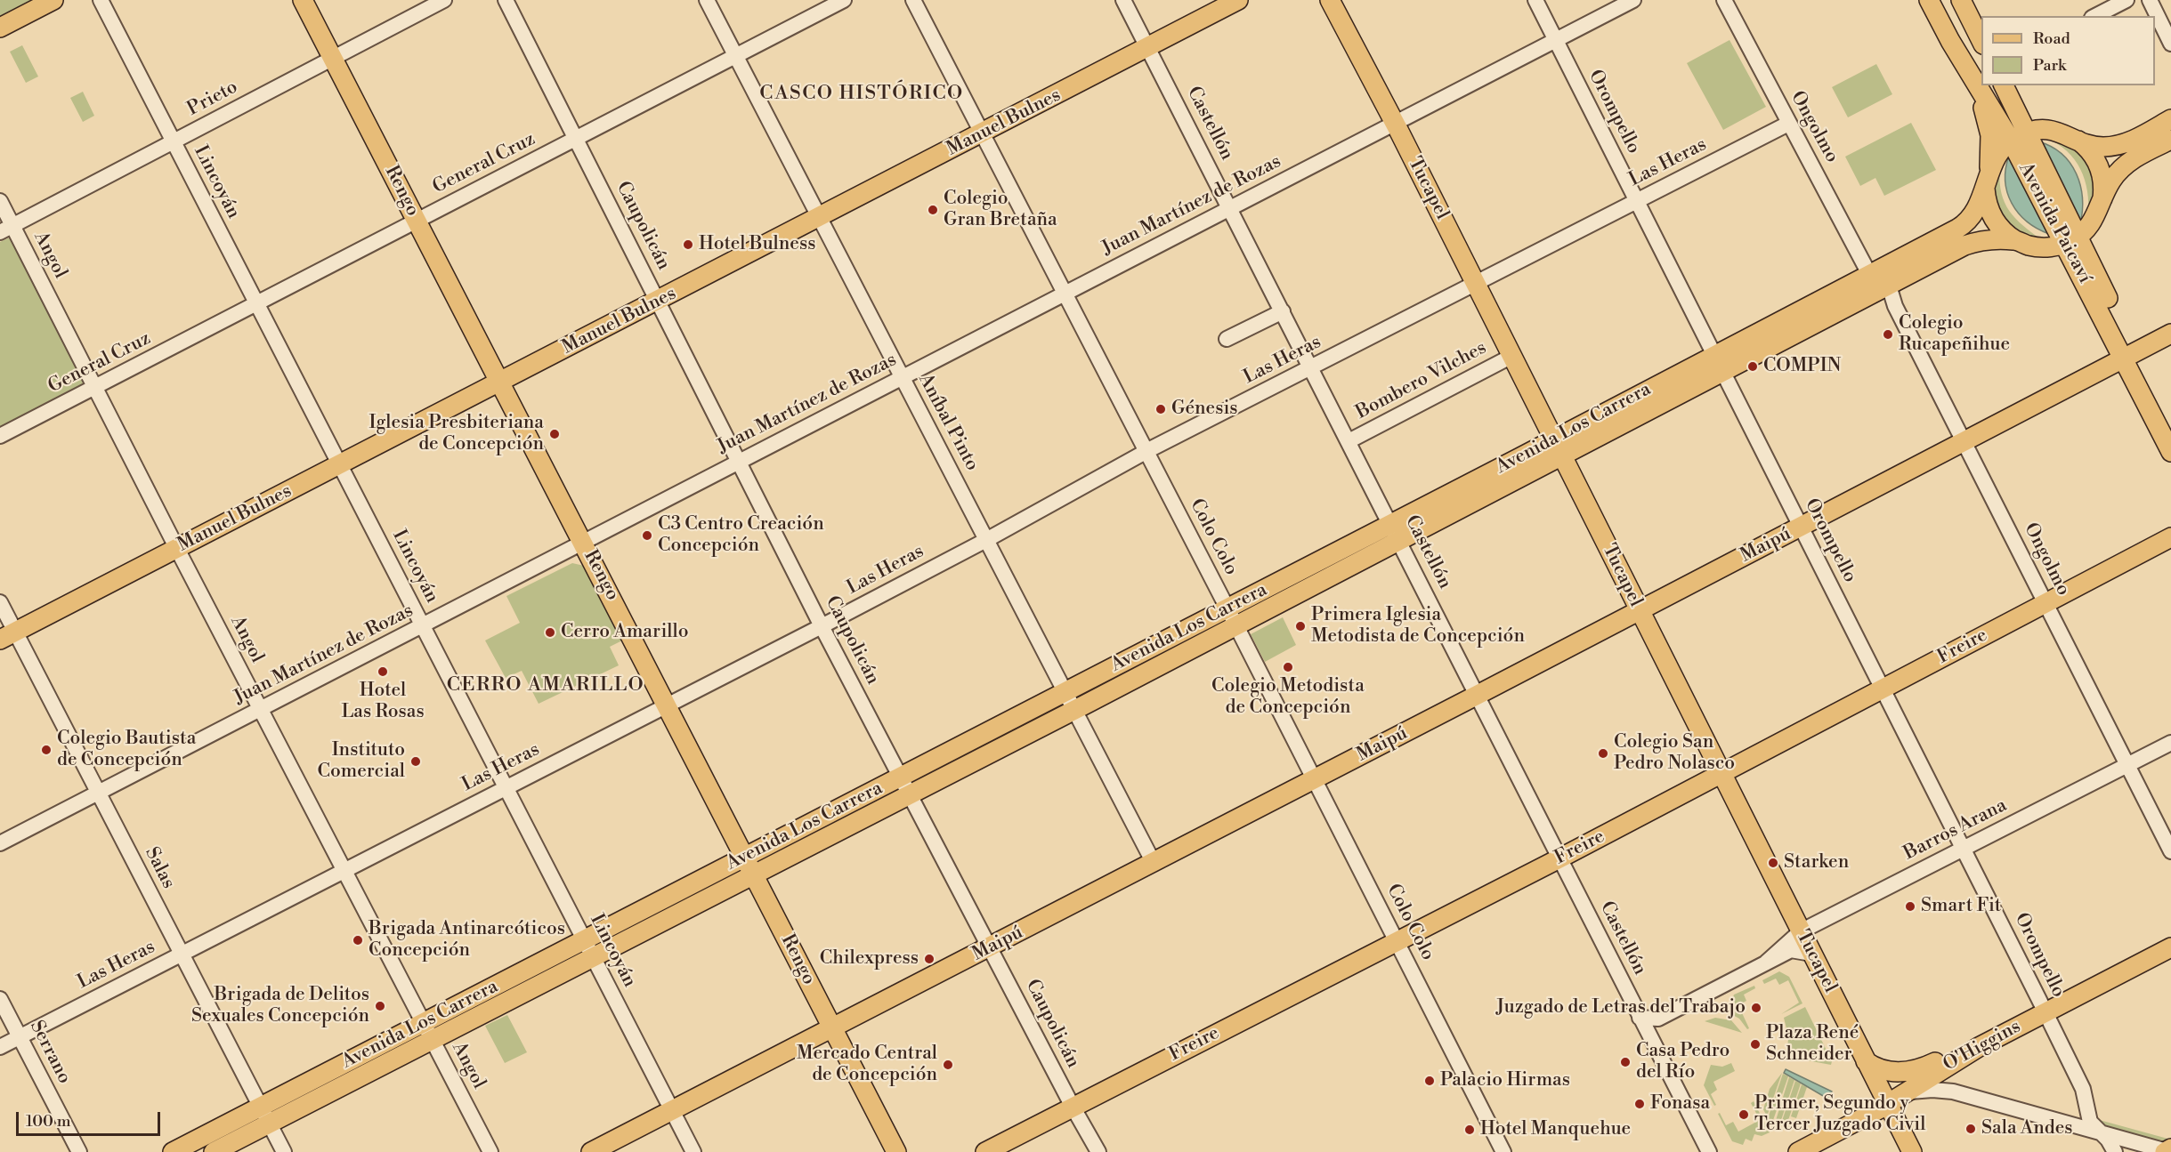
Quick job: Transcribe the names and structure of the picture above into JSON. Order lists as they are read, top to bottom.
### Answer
{
  "streets": {
    "main road": [
      "Manuel Bulnes",
      "Tucapel",
      "Rengo",
      "Avenida Paicaví",
      "Avenida Los Carrera",
      "Maipú",
      "Freire",
      "O'Higgins"
    ],
    "street": [
      "Prieto",
      "Orompello",
      "Castellón",
      "Ongolmo",
      "Las Heras",
      "General Cruz",
      "Lincoyán",
      "Juan Martínez de Rozas",
      "Caupolicán",
      "Angol",
      "Bombero Vilches",
      "Aníbal Pinto",
      "Colo Colo",
      "Barros Arana",
      "Salas",
      "Serrano"
    ]
  },
  "crossings": [
    ["Prieto", "Lincoyán"],
    ["Prieto", "Rengo"],
    ["Prieto", "Angol"],
    ["Orompello", "Las Heras"],
    ["Orompello", "Juan Martínez de Rozas"],
    ["Orompello", "Avenida Los Carrera"],
    ["Orompello", "Maipú"],
    ["Orompello", "Freire"],
    ["Orompello", "Barros Arana"],
    ["Orompello", "O'Higgins"],
    ["Manuel Bulnes", "Castellón"],
    ["Manuel Bulnes", "Lincoyán"],
    ["Manuel Bulnes", "Rengo"],
    ["Manuel Bulnes", "Caupolicán"],
    ["Manuel Bulnes", "Angol"],
    ["Manuel Bulnes", "Aníbal Pinto"],
    ["Manuel Bulnes", "Colo Colo"],
    ["Manuel Bulnes", "Salas"],
    ["Castellón", "Las Heras"],
    ["Castellón", "Juan Martínez de Rozas"],
    ["Castellón", "Bombero Vilches"],
    ["Castellón", "Avenida Los Carrera"],
    ["Castellón", "Maipú"],
    ["Castellón", "Freire"],
    ["Ongolmo", "Las Heras"],
    ["Ongolmo", "Avenida Los Carrera"],
    ["Ongolmo", "Maipú"],
    ["Ongolmo", "Freire"],
    ["Ongolmo", "Barros Arana"],
    ["Las Heras", "Lincoyán"],
    ["Las Heras", "Tucapel"],
    ["Las Heras", "Rengo"],
    ["Las Heras", "Caupolicán"],
    ["Las Heras", "Angol"],
    ["Las Heras", "Aníbal Pinto"],
    ["Las Heras", "Colo Colo"],
    ["Las Heras", "Salas"],
    ["Las Heras", "Serrano"],
    ["General Cruz", "Lincoyán"],
    ["General Cruz", "Rengo"],
    ["General Cruz", "Caupolicán"],
    ["General Cruz", "Angol"],
    ["General Cruz", "Aníbal Pinto"],
    ["Lincoyán", "Juan Martínez de Rozas"],
    ["Lincoyán", "Avenida Los Carrera"],
    ["Lincoyán", "Maipú"],
    ["Tucapel", "Juan Martínez de Rozas"],
    ["Tucapel", "Bombero Vilches"],
    ["Tucapel", "Avenida Los Carrera"],
    ["Tucapel", "Maipú"],
    ["Tucapel", "Freire"],
    ["Tucapel", "Barros Arana"],
    ["Tucapel", "O'Higgins"],
    ["Rengo", "Juan Martínez de Rozas"],
    ["Rengo", "Avenida Los Carrera"],
    ["Rengo", "Maipú"],
    ["Juan Martínez de Rozas", "Caupolicán"],
    ["Juan Martínez de Rozas", "Angol"],
    ["Juan Martínez de Rozas", "Aníbal Pinto"],
    ["Juan Martínez de Rozas", "Colo Colo"],
    ["Juan Martínez de Rozas", "Salas"],
    ["Avenida Paicaví", "Avenida Los Carrera"],
    ["Avenida Paicaví", "Maipú"],
    ["Caupolicán", "Avenida Los Carrera"],
    ["Caupolicán", "Maipú"],
    ["Caupolicán", "Freire"],
    ["Angol", "Avenida Los Carrera"],
    ["Aníbal Pinto", "Avenida Los Carrera"],
    ["Aníbal Pinto", "Maipú"],
    ["Avenida Los Carrera", "Colo Colo"],
    ["Avenida Los Carrera", "Salas"],
    ["Colo Colo", "Maipú"],
    ["Colo Colo", "Freire"]
  ],
  "districts": ["CASCO HISTÓRICO", "CERRO AMARILLO"],
  "places": [
    "Colegio Gran Bretaña",
    "Hotel Bulness",
    "Colegio Rucapeñihue",
    "COMPIN",
    "Génesis",
    "Iglesia Presbiteriana de Concepción",
    "C3 Centro Creación Concepción",
    "Primera Iglesia Metodista de Concepción",
    "Cerro Amarillo",
    "Colegio Metodista de Concepción",
    "Hotel Las Rosas",
    "Colegio Bautista de Concepción",
    "Colegio San Pedro Nolasco",
    "Instituto Comercial",
    "Starken",
    "Smart Fit",
    "Brigada Antinarcóticos Concepción",
    "Chilexpress",
    "Brigada de Delitos Sexuales Concepción",
    "Juzgado de Letras del Trabajo",
    "Plaza René Schneider",
    "Casa Pedro del Río",
    "Mercado Central de Concepción",
    "Palacio Hirmas",
    "Fonasa",
    "Primer, Segundo y Tercer Juzgado Civil",
    "Sala Andes",
    "Hotel Manquehue"
  ],
  "legend": ["Road", "Park"],
  "scale_bar": "100 m"
}
